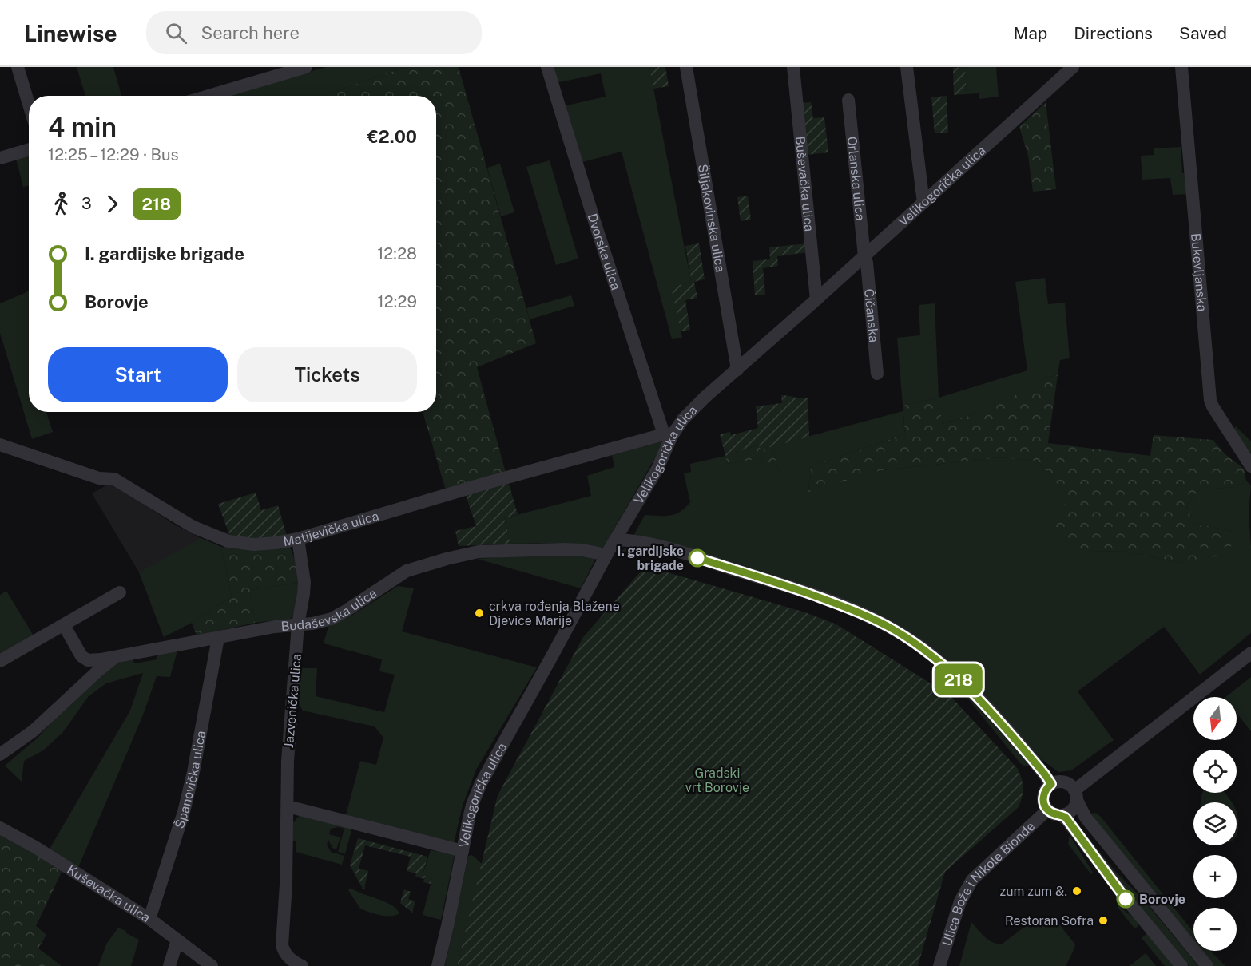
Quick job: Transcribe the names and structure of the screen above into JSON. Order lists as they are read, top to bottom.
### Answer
{
  "streets": {
    "street": [
      "Orlanska ulica",
      "Buševačka ulica",
      "Velikogorička ulica",
      "Šiljakovinska ulica",
      "Dvorska ulica",
      "Bukevljanska",
      "Čičanska",
      "Matijevička ulica",
      "Budaševska ulica",
      "Jazvenička ulica",
      "Španovička ulica",
      "Ulica Bože i Nikole Bionde",
      "Kuševačka ulica"
    ]
  },
  "crossings": [
    ["Orlanska ulica", "Velikogorička ulica"],
    ["Orlanska ulica", "Čičanska"],
    ["Buševačka ulica", "Velikogorička ulica"],
    ["Velikogorička ulica", "Šiljakovinska ulica"],
    ["Velikogorička ulica", "Dvorska ulica"],
    ["Velikogorička ulica", "Čičanska"],
    ["Velikogorička ulica", "Matijevička ulica"],
    ["Velikogorička ulica", "Budaševska ulica"],
    ["Dvorska ulica", "Matijevička ulica"],
    ["Matijevička ulica", "Jazvenička ulica"],
    ["Budaševska ulica", "Jazvenička ulica"],
    ["Budaševska ulica", "Španovička ulica"],
    ["Španovička ulica", "Kuševačka ulica"]
  ],
  "parks": ["Gradski vrt Borovje"],
  "places": [
    "I. gardijske brigade",
    "crkva rođenja Blažene Djevice Marije",
    "zum zum &.",
    "Borovje",
    "Restoran Sofra"
  ],
  "lines": ["bus line 218"],
  "north": "bottom",
  "page": {
    "header": "Linewise",
    "search": "Search here",
    "nav": ["Map", "Directions", "Saved"],
    "on_map": "218",
    "heading": ["4 min", "12:25 – 12:29 · Bus", "€2.00"],
    "legs": ["3", "218"],
    "list": [
      {
        "name": "I. gardijske brigade",
        "value": "12:28"
      },
      {
        "name": "Borovje",
        "value": "12:29"
      }
    ],
    "buttons": ["Start", "Tickets"],
    "map_buttons": ["+", "−"]
  }
}
